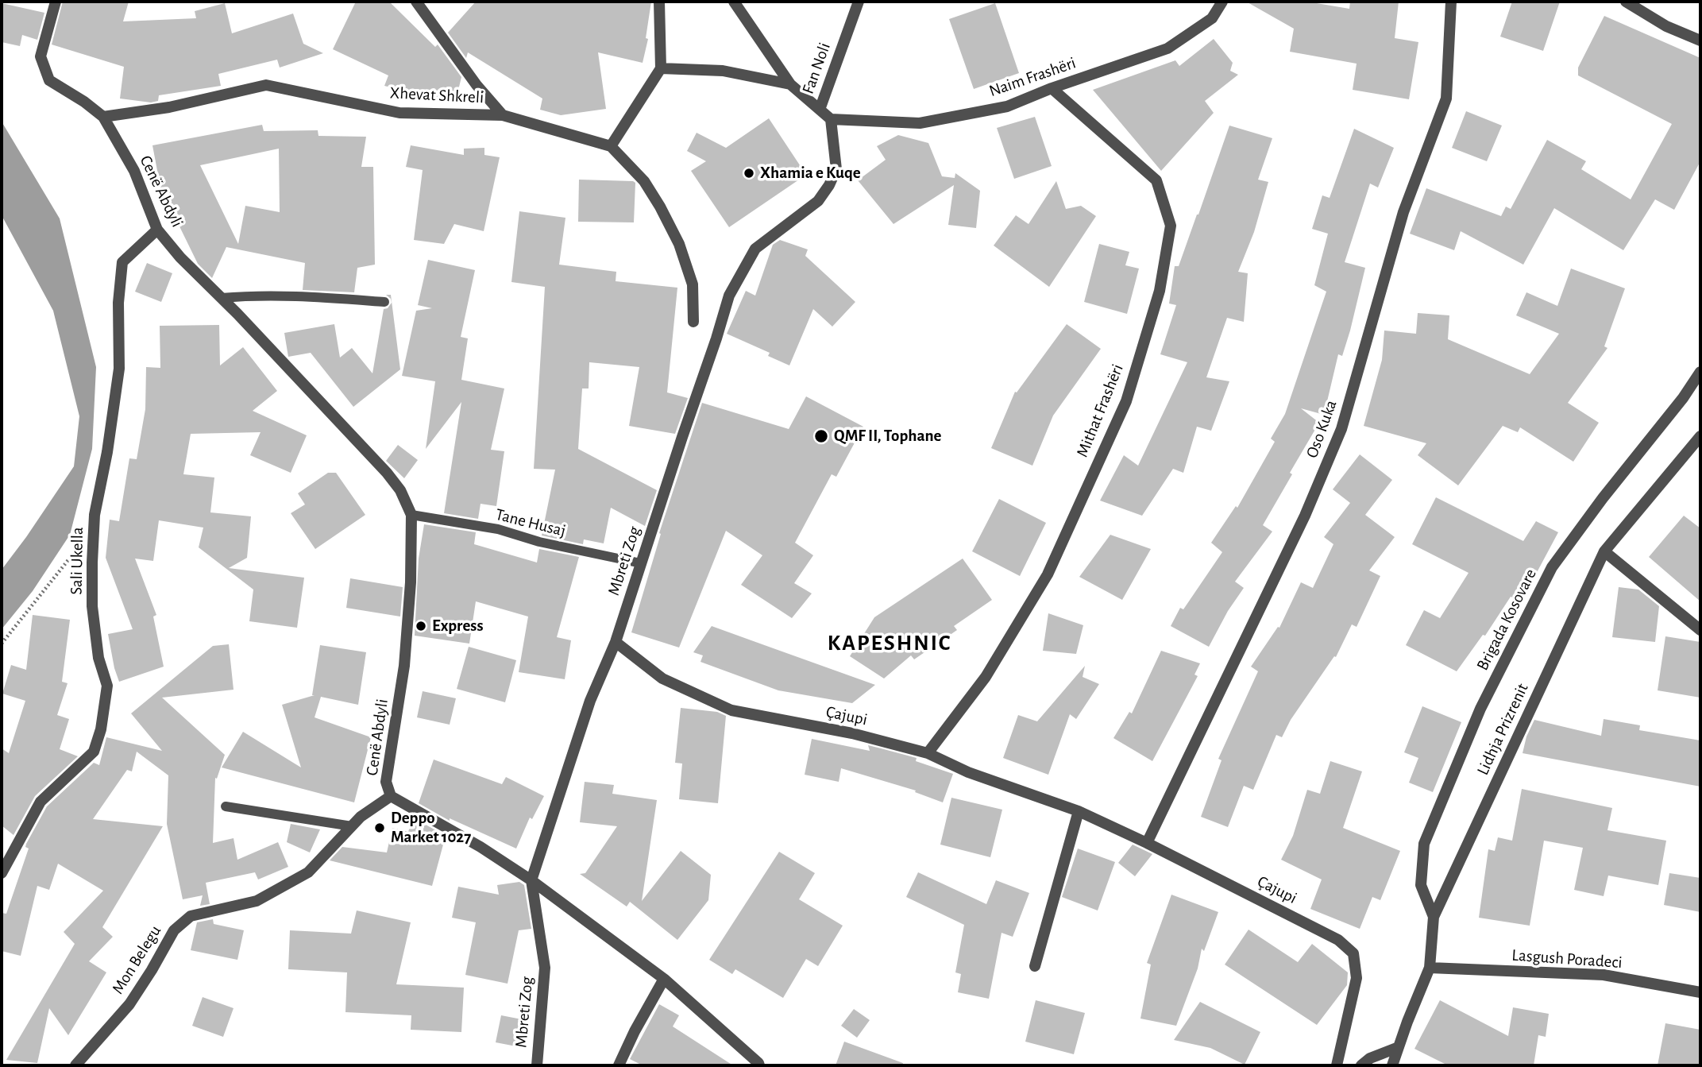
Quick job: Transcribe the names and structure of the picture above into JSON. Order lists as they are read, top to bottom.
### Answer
{
  "streets": {
    "street": [
      "Fan Noli",
      "Naim Frashëri",
      "Xhevat Shkreli",
      "Cenë Abdyli",
      "Mithat Frashëri",
      "Oso Kuka",
      "Sali Ukella",
      "Mbreti Zog",
      "Brigada Kosovare",
      "Çajupi",
      "Lidhja Prizrenit",
      "Lasgush Poradeci",
      "Mon Belegu"
    ],
    "lane": ["Tane Husaj"]
  },
  "crossings": [
    ["Naim Frashëri", "Mithat Frashëri"],
    ["Naim Frashëri", "Mbreti Zog"],
    ["Xhevat Shkreli", "Cenë Abdyli"],
    ["Cenë Abdyli", "Tane Husaj"],
    ["Cenë Abdyli", "Sali Ukella"],
    ["Cenë Abdyli", "Mbreti Zog"],
    ["Cenë Abdyli", "Mon Belegu"],
    ["Mithat Frashëri", "Çajupi"],
    ["Oso Kuka", "Çajupi"],
    ["Tane Husaj", "Mbreti Zog"],
    ["Mbreti Zog", "Çajupi"],
    ["Brigada Kosovare", "Lidhja Prizrenit"],
    ["Lidhja Prizrenit", "Lasgush Poradeci"]
  ],
  "districts": ["KAPESHNIC"],
  "places": [
    "Xhamia e Kuqe",
    "QMF II, Tophane",
    "Express",
    "Deppo Market 1027"
  ]
}
